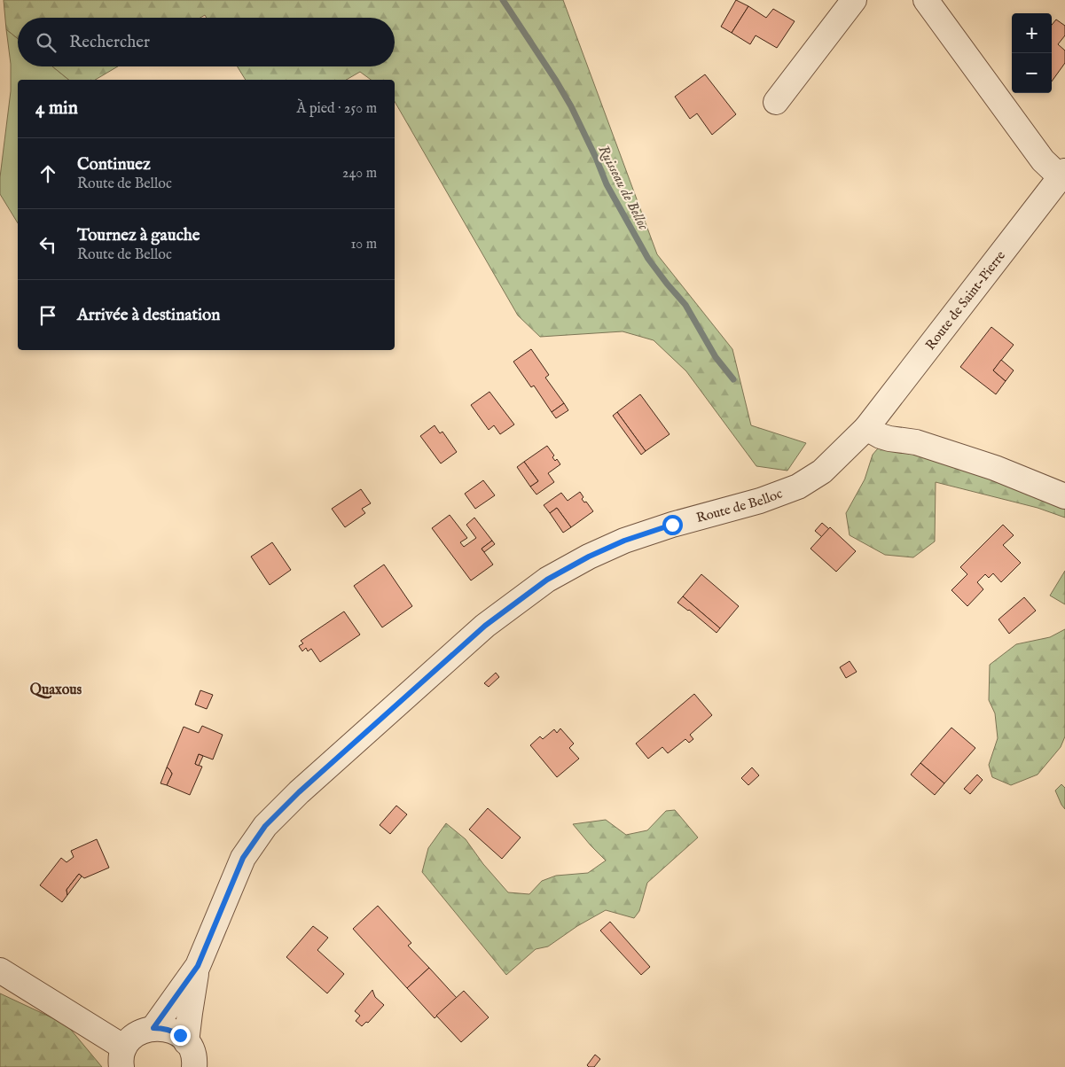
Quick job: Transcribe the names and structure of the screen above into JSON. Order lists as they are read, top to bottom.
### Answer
{
  "streets": {
    "street": ["Route de Saint-Pierre", "Route de Belloc"]
  },
  "crossings": [
    ["Route de Saint-Pierre", "Route de Belloc"]
  ],
  "districts": ["Quaxous"],
  "water": ["Ruisseau de Belloc"],
  "page": {
    "map_buttons": ["+", "−"],
    "search": "Rechercher",
    "heading": ["4 min", "À pied · 250 m"],
    "list": [
      ["Continuez", "Route de Belloc", "240 m"],
      ["Tournez à gauche", "Route de Belloc", "10 m"],
      "Arrivée à destination"
    ]
  }
}
